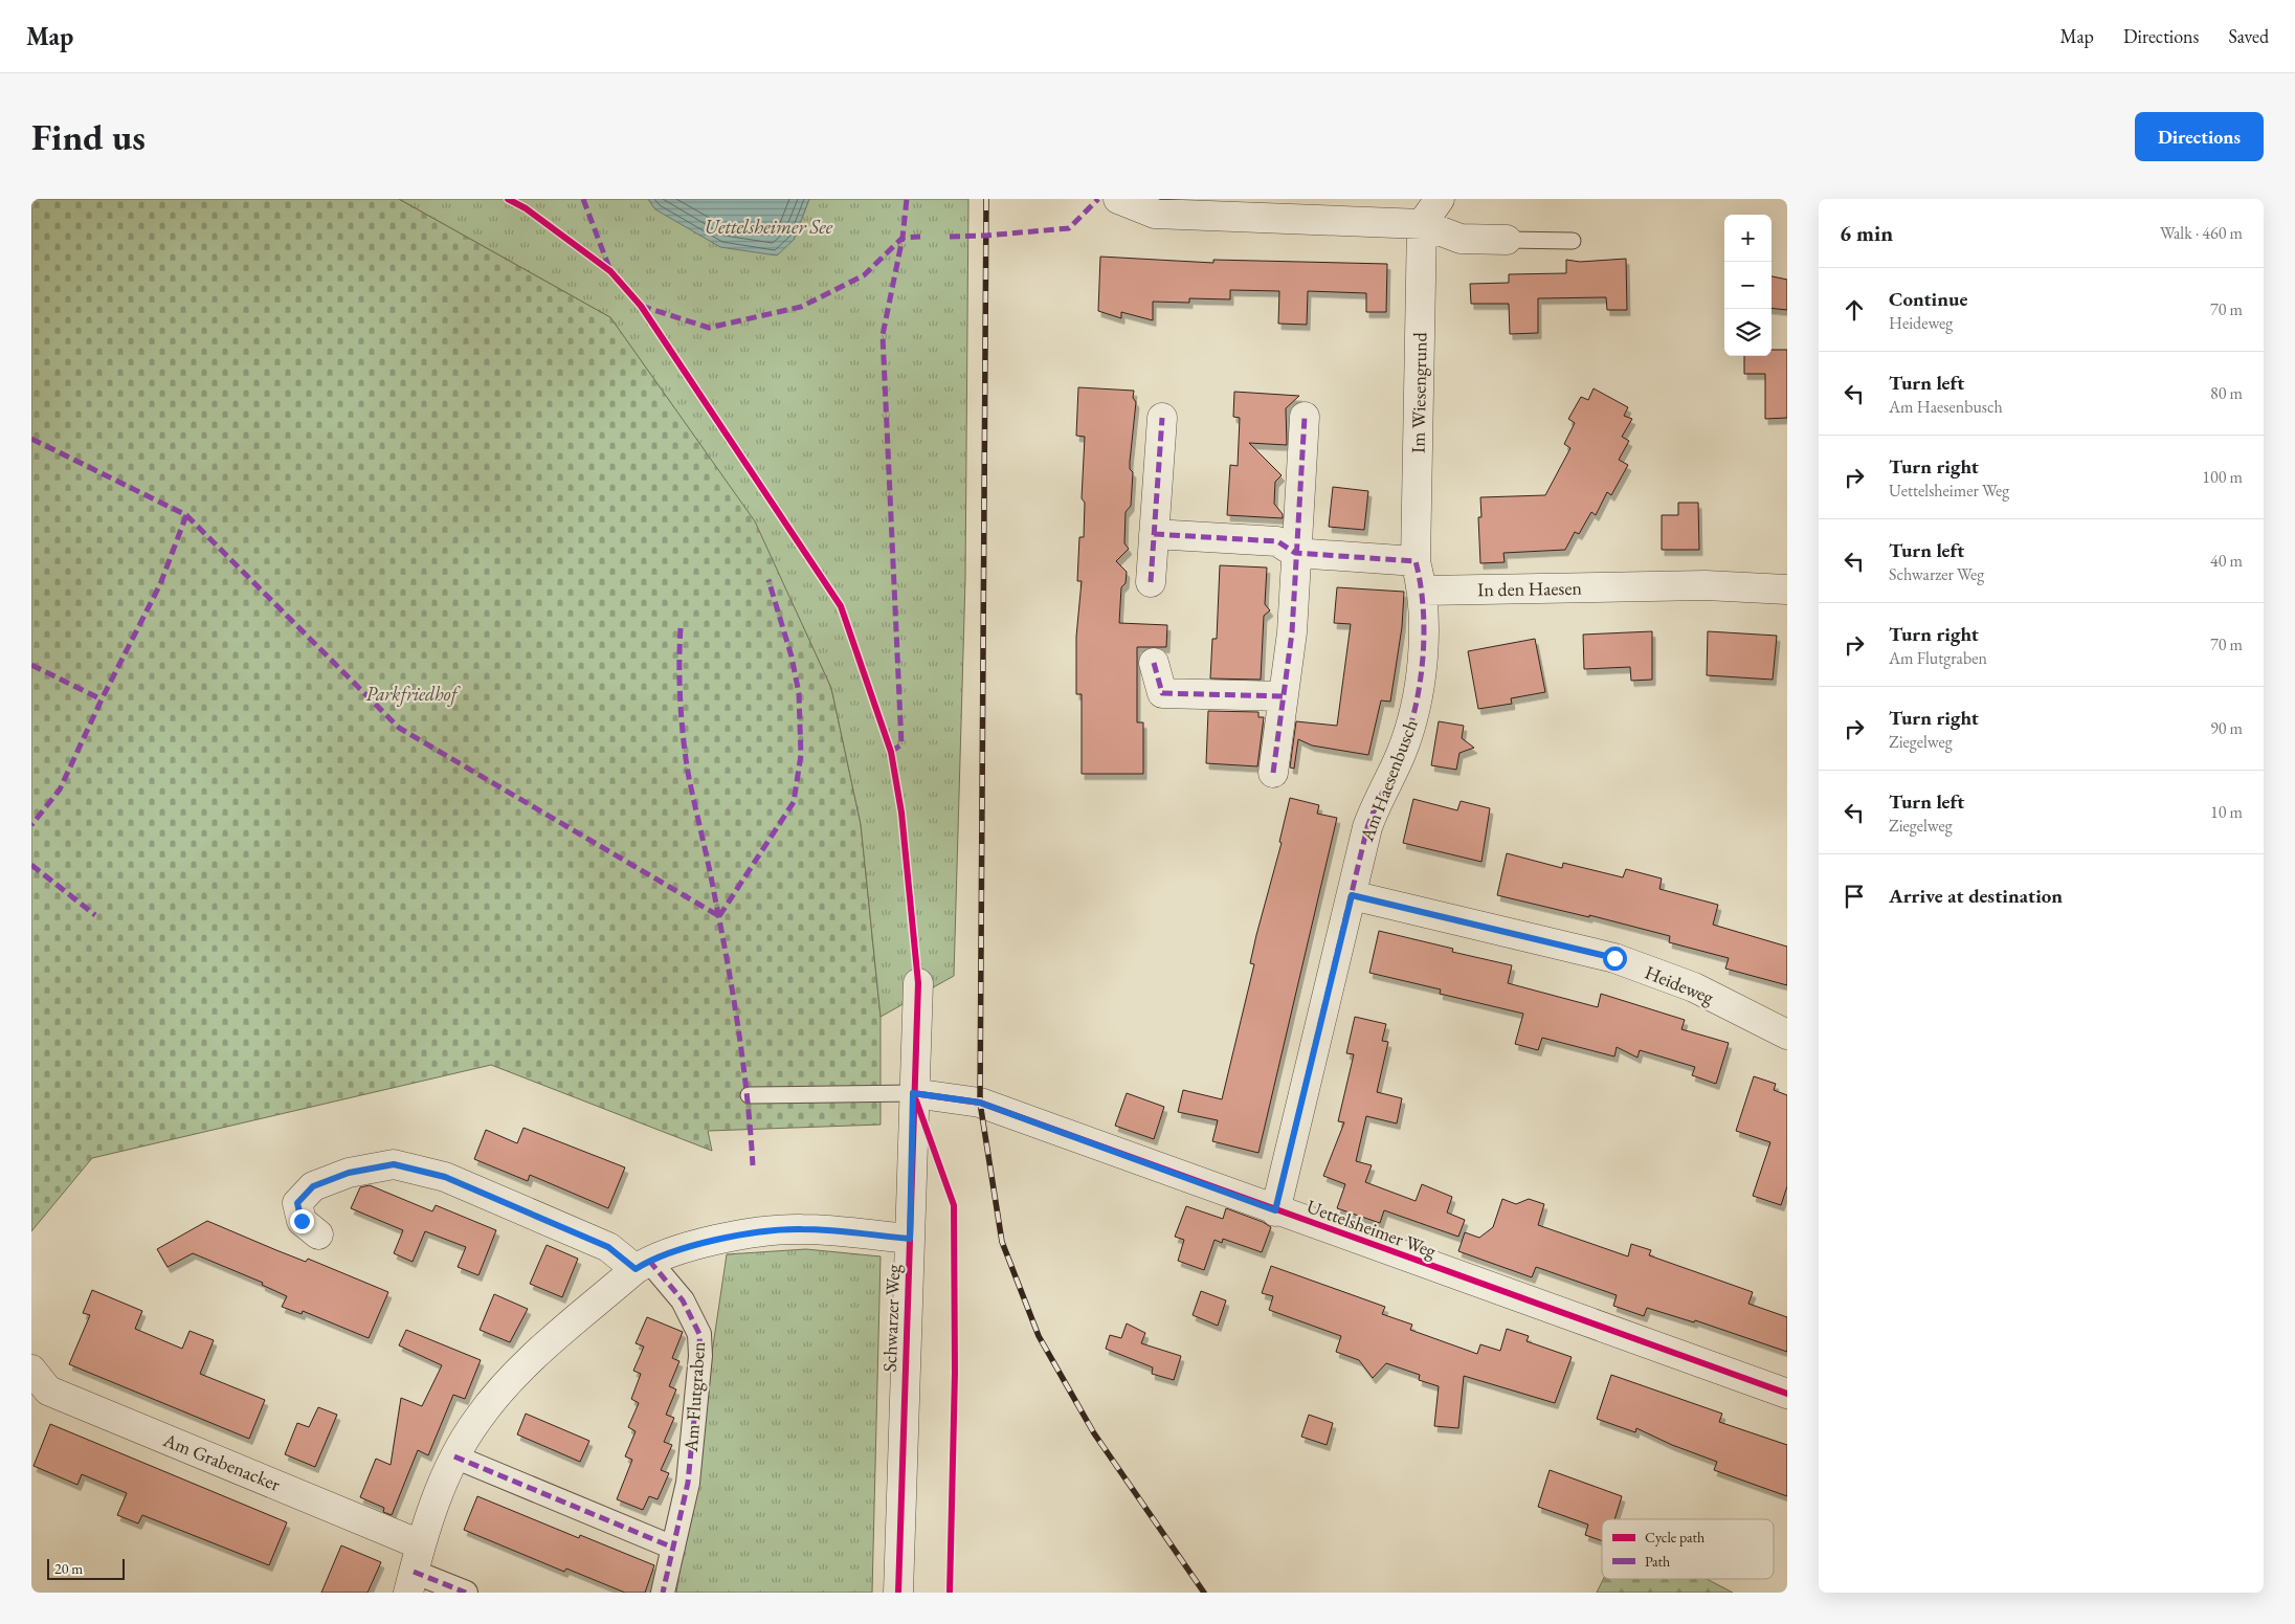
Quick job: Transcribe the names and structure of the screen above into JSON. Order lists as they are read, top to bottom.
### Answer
{
  "streets": {
    "street": [
      "Im Wiesengrund",
      "In den Haesen",
      "Am Haesenbusch",
      "Heideweg",
      "Uettelsheimer Weg",
      "Schwarzer Weg",
      "Am Flutgraben",
      "Am Grabenacker"
    ]
  },
  "crossings": [
    ["In den Haesen", "Am Haesenbusch"],
    ["Am Haesenbusch", "Heideweg"],
    ["Am Haesenbusch", "Uettelsheimer Weg"],
    ["Uettelsheimer Weg", "Schwarzer Weg"]
  ],
  "water": ["Uettelsheimer See"],
  "parks": ["Parkfriedhof"],
  "legend": ["Cycle path", "Path"],
  "scale_bar": "20 m",
  "page": {
    "header": "Map",
    "nav": ["Map", "Directions", "Saved"],
    "buttons": "Directions",
    "title": "Find us",
    "heading": ["6 min", "Walk · 460 m"],
    "map_buttons": ["+", "−"],
    "list": [
      ["Continue", "Heideweg", "70 m"],
      ["Turn left", "Am Haesenbusch", "80 m"],
      ["Turn right", "Uettelsheimer Weg", "100 m"],
      ["Turn left", "Schwarzer Weg", "40 m"],
      ["Turn right", "Am Flutgraben", "70 m"],
      ["Turn right", "Ziegelweg", "90 m"],
      ["Turn left", "Ziegelweg", "10 m"],
      "Arrive at destination"
    ],
    "scale": "20 m"
  }
}
